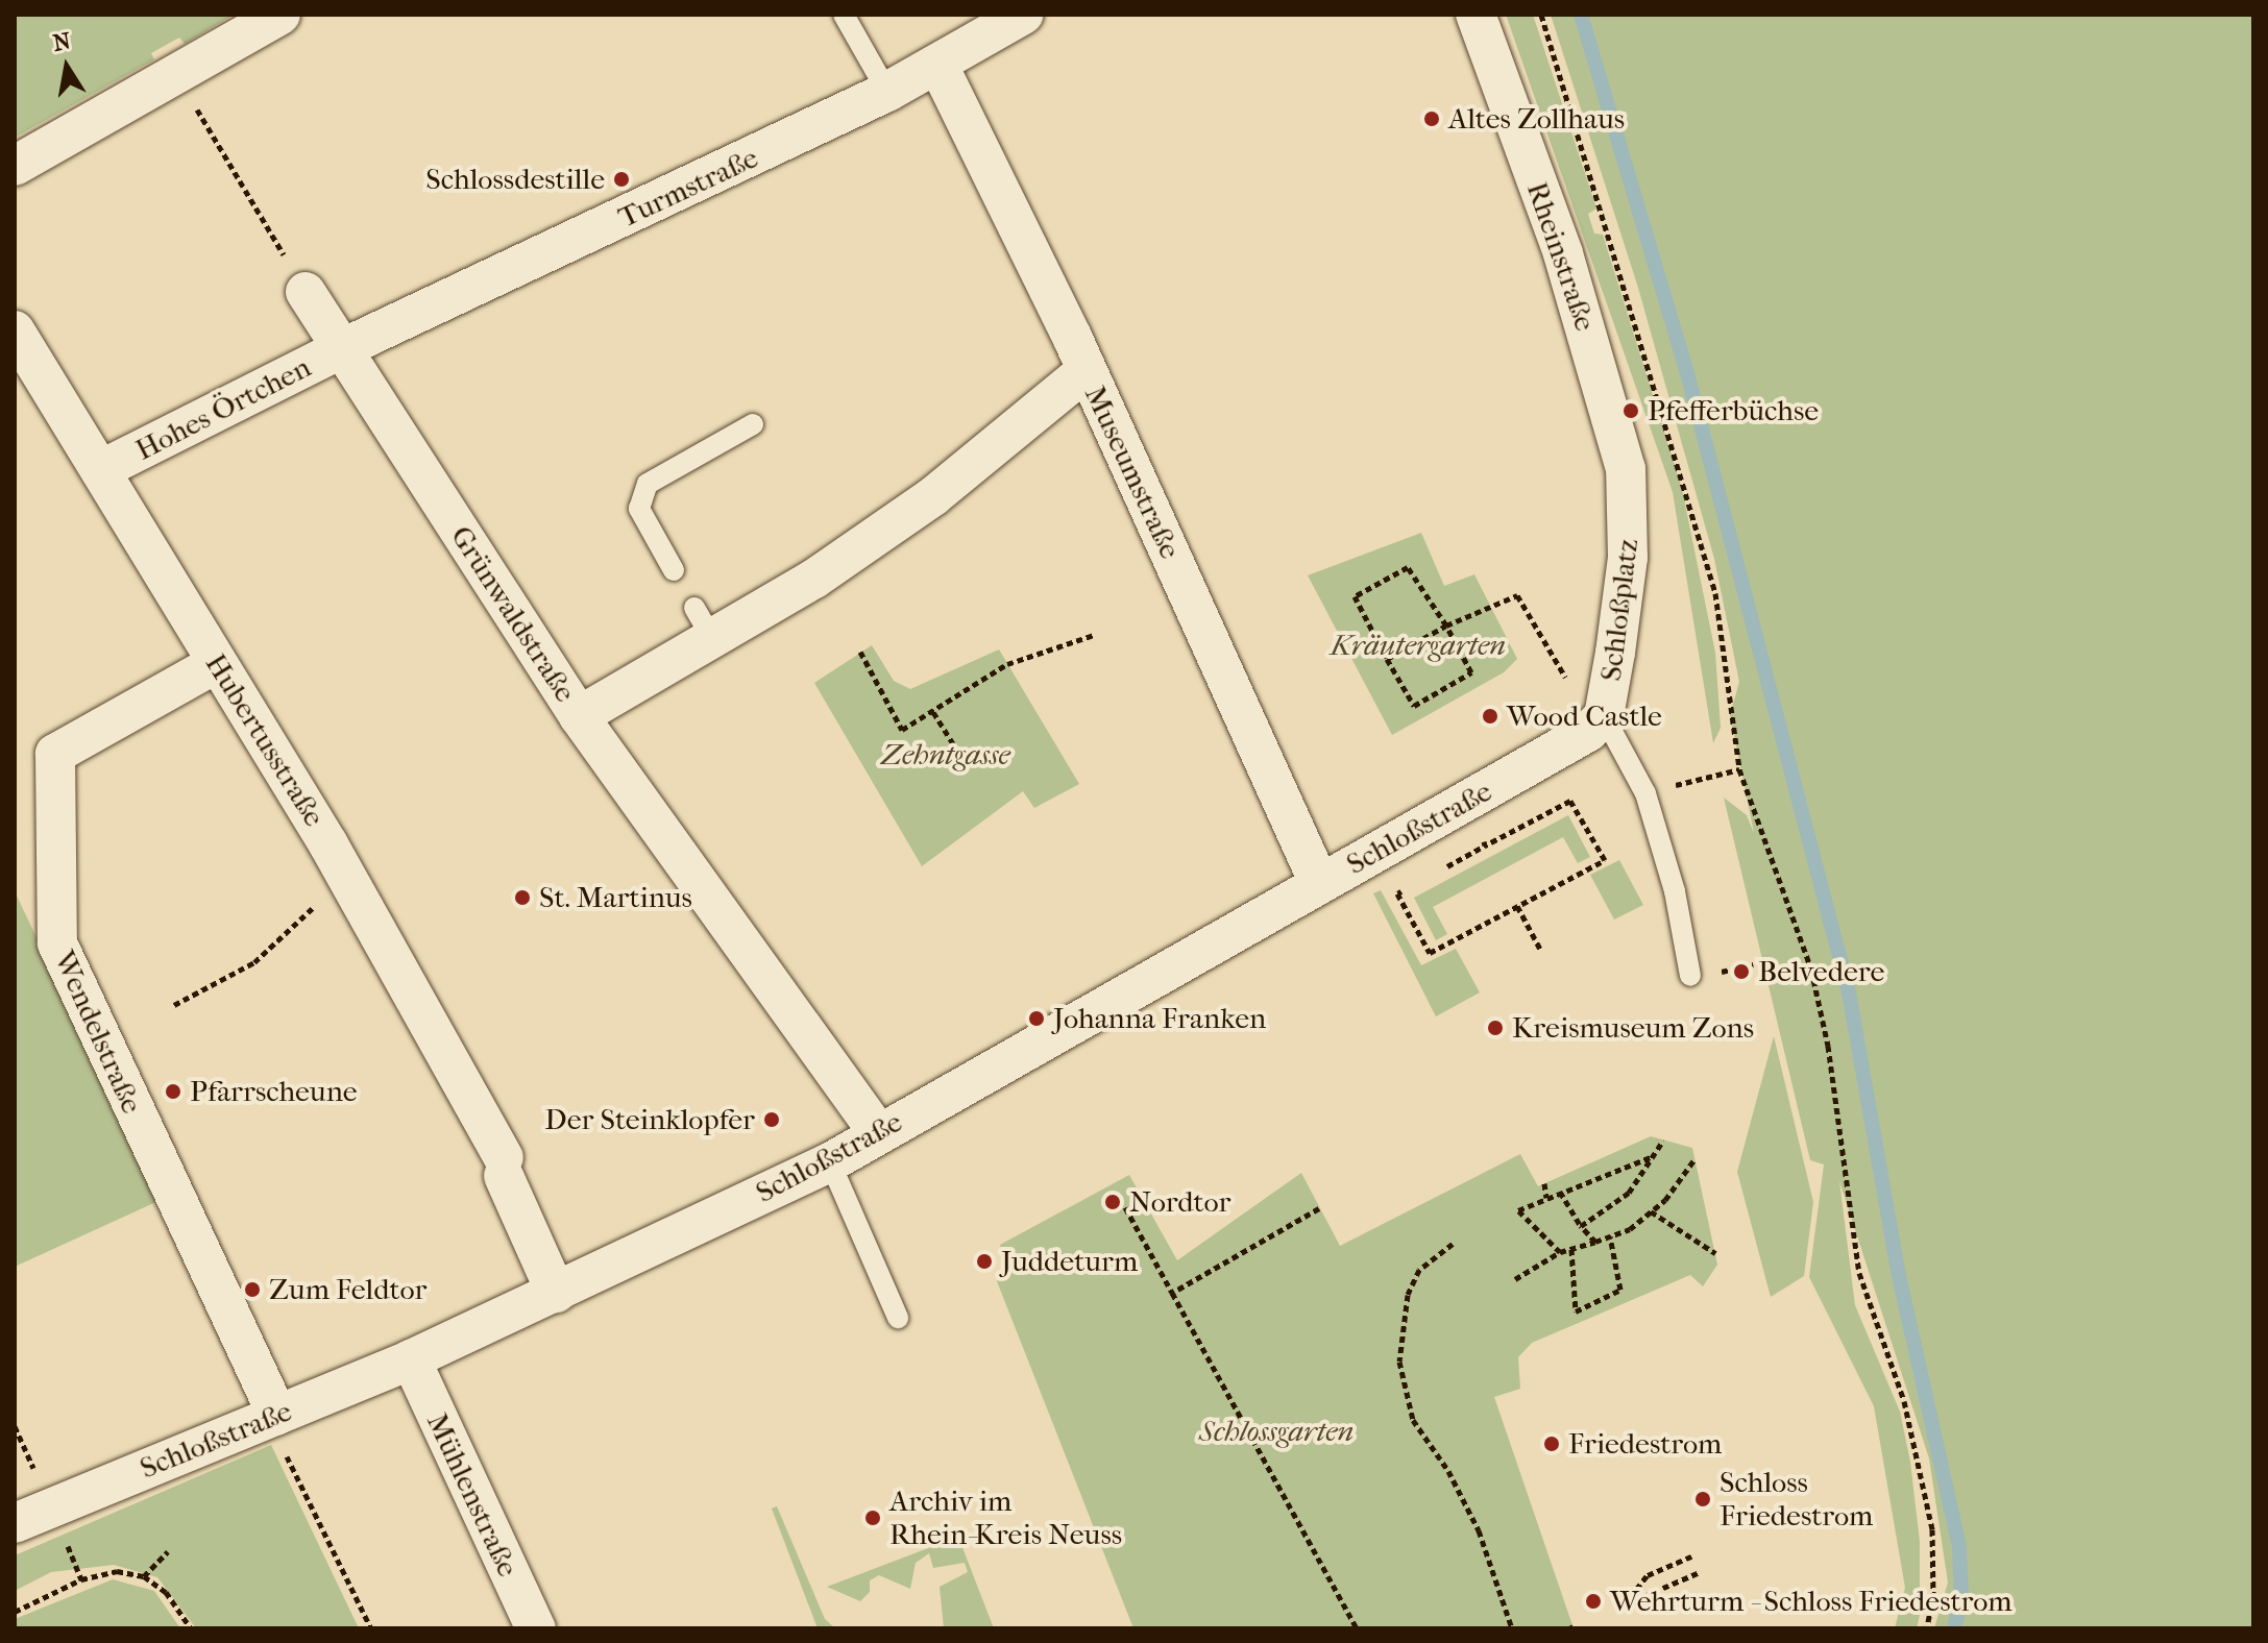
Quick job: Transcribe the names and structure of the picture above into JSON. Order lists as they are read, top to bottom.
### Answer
{
  "streets": {
    "street": [
      "Turmstraße",
      "Rheinstraße",
      "Hohes Örtchen",
      "Museumstraße",
      "Schloßplatz",
      "Grünwaldstraße",
      "Hubertusstraße",
      "Schloßstraße",
      "Wendelstraße",
      "Mühlenstraße"
    ]
  },
  "crossings": [
    ["Turmstraße", "Hohes Örtchen"],
    ["Turmstraße", "Museumstraße"],
    ["Turmstraße", "Grünwaldstraße"],
    ["Rheinstraße", "Schloßplatz"],
    ["Hohes Örtchen", "Grünwaldstraße"],
    ["Hohes Örtchen", "Hubertusstraße"],
    ["Museumstraße", "Schloßstraße"],
    ["Schloßplatz", "Schloßstraße"],
    ["Grünwaldstraße", "Schloßstraße"],
    ["Hubertusstraße", "Schloßstraße"],
    ["Hubertusstraße", "Wendelstraße"],
    ["Schloßstraße", "Wendelstraße"],
    ["Schloßstraße", "Mühlenstraße"]
  ],
  "parks": ["Kräutergarten", "Zehntgasse", "Schlossgarten"],
  "places": [
    "Altes Zollhaus",
    "Schlossdestille",
    "Pfefferbüchse",
    "Wood Castle",
    "St. Martinus",
    "Belvedere",
    "Johanna Franken",
    "Kreismuseum Zons",
    "Pfarrscheune",
    "Der Steinklopfer",
    "Nordtor",
    "Juddeturm",
    "Zum Feldtor",
    "Friedestrom",
    "Schloss Friedestrom",
    "Archiv im Rhein-Kreis Neuss",
    "Wehrturm - Schloss Friedestrom"
  ],
  "north": "top"
}
